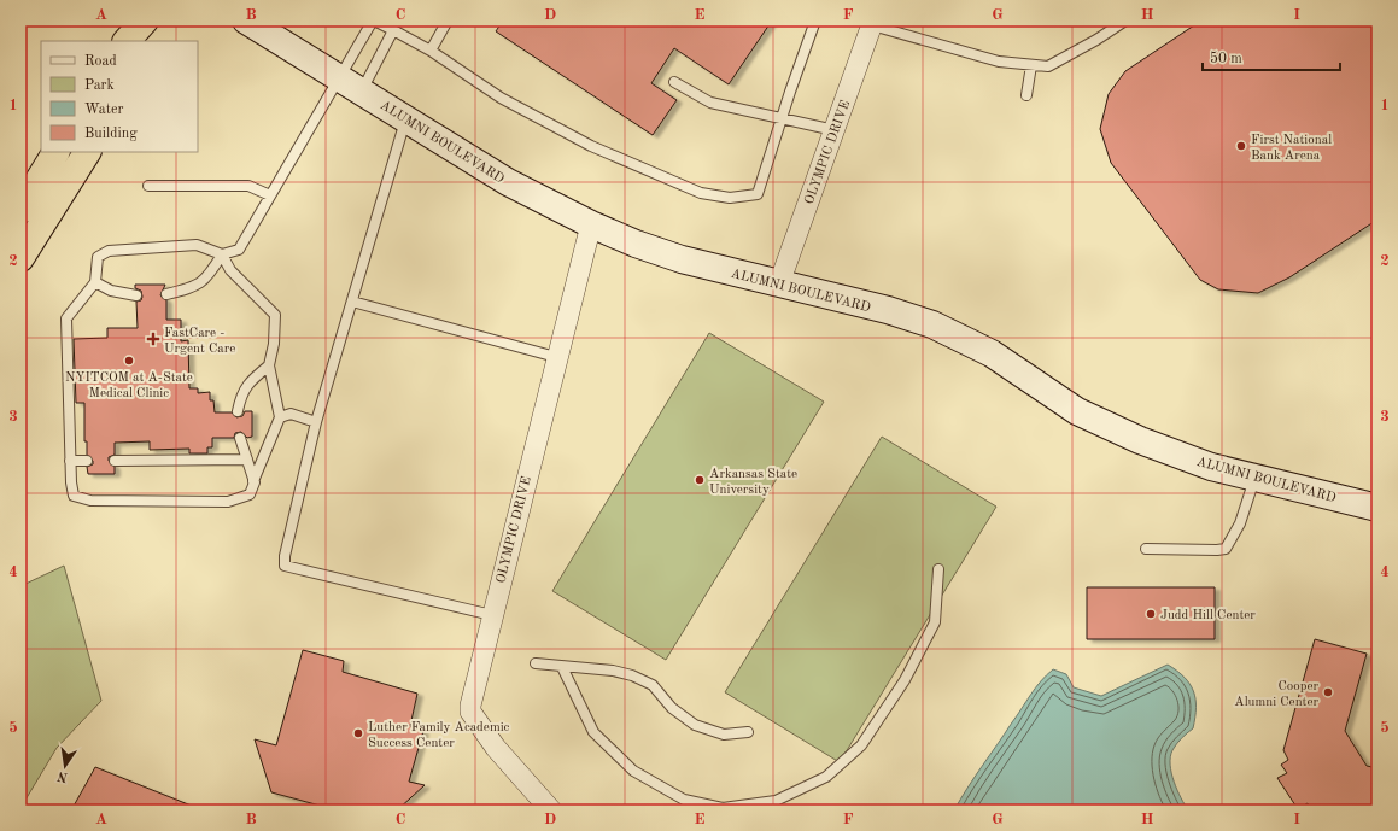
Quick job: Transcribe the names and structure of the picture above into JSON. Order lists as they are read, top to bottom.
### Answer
{
  "streets": {
    "street": ["ALUMNI BOULEVARD", "OLYMPIC DRIVE"]
  },
  "crossings": [
    ["ALUMNI BOULEVARD", "OLYMPIC DRIVE"]
  ],
  "places": {
    "other": [
      "First National Bank Arena",
      "NYITCOM at A-State Medical Clinic",
      "Arkansas State University",
      "Judd Hill Center",
      "Cooper Alumni Center",
      "Luther Family Academic Success Center"
    ],
    "health": ["FastCare - Urgent Care"]
  },
  "legend": [
    "Road",
    "Park",
    "Water",
    "Building"
  ],
  "scale_bar": "50 m",
  "north": "bottom",
  "grid": {
    "columns": [
      "A",
      "B",
      "C",
      "D",
      "E",
      "F",
      "G",
      "H",
      "I"
    ],
    "rows": [
      "1",
      "2",
      "3",
      "4",
      "5"
    ]
  }
}
